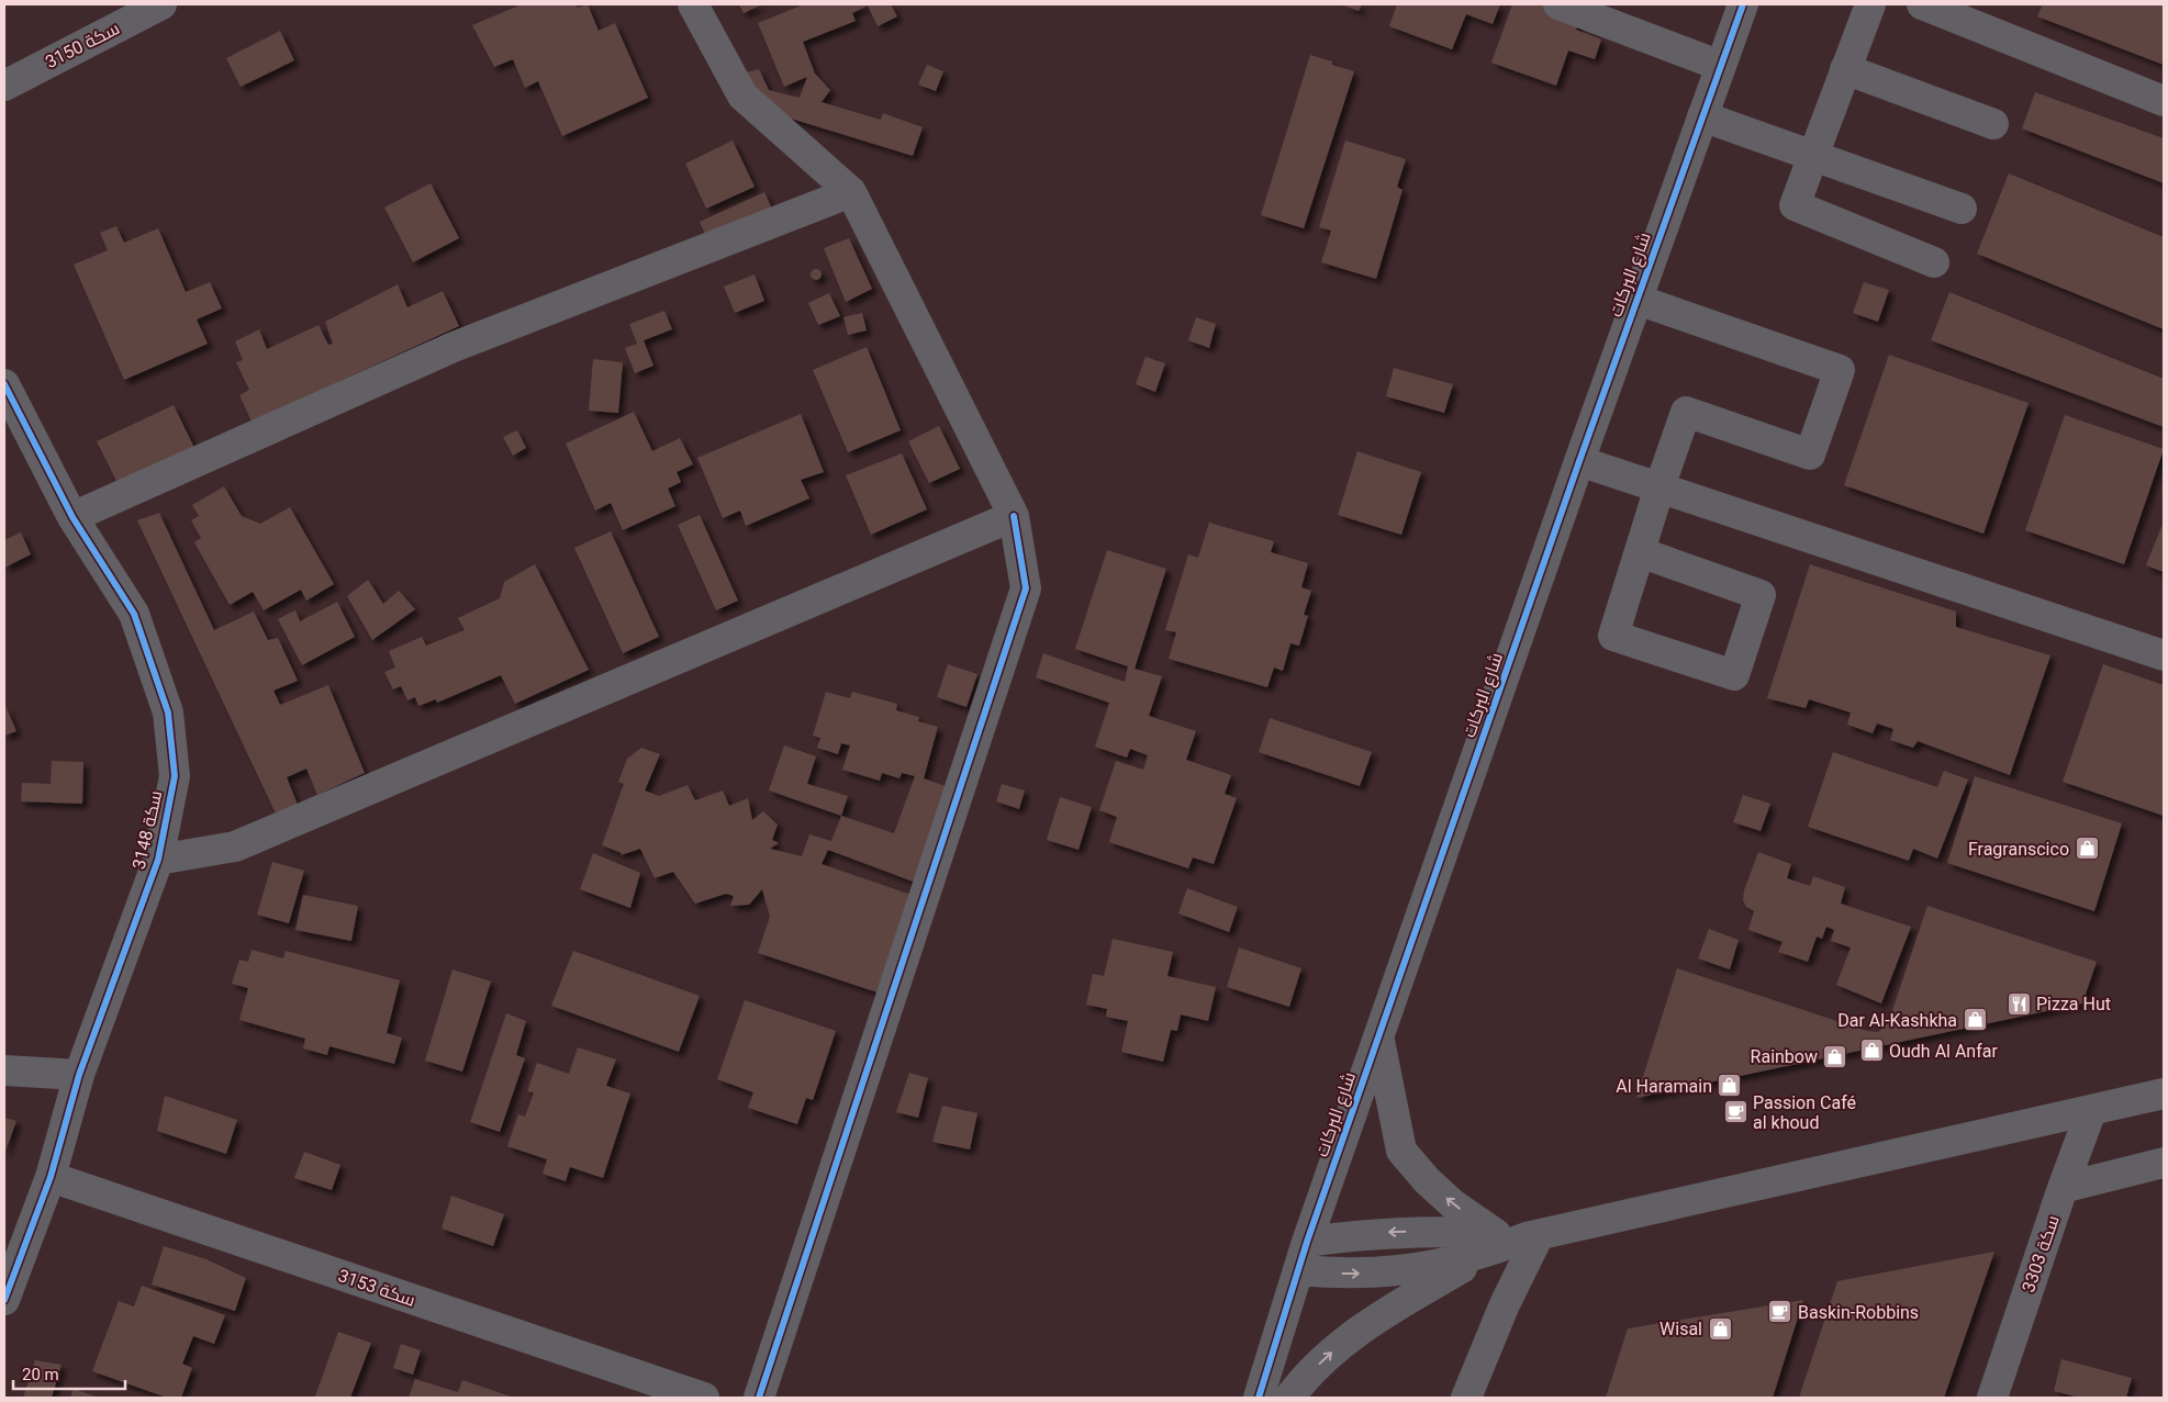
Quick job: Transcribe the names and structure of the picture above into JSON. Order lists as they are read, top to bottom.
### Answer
{
  "streets": {
    "street": [
      "سكة 3150",
      "شارع البركات",
      "سكة 3148",
      "سكة 3303",
      "سكة 3153"
    ]
  },
  "crossings": [
    ["سكة 3148", "سكة 3153"]
  ],
  "places": {
    "shop": [
      "Fragranscico",
      "Dar Al-Kashkha",
      "Oudh Al Anfar",
      "Rainbow",
      "Al Haramain",
      "Wisal"
    ],
    "restaurant": ["Pizza Hut"],
    "cafe": ["Passion Café al khoud", "Baskin-Robbins"]
  },
  "scale_bar": "20 m"
}
